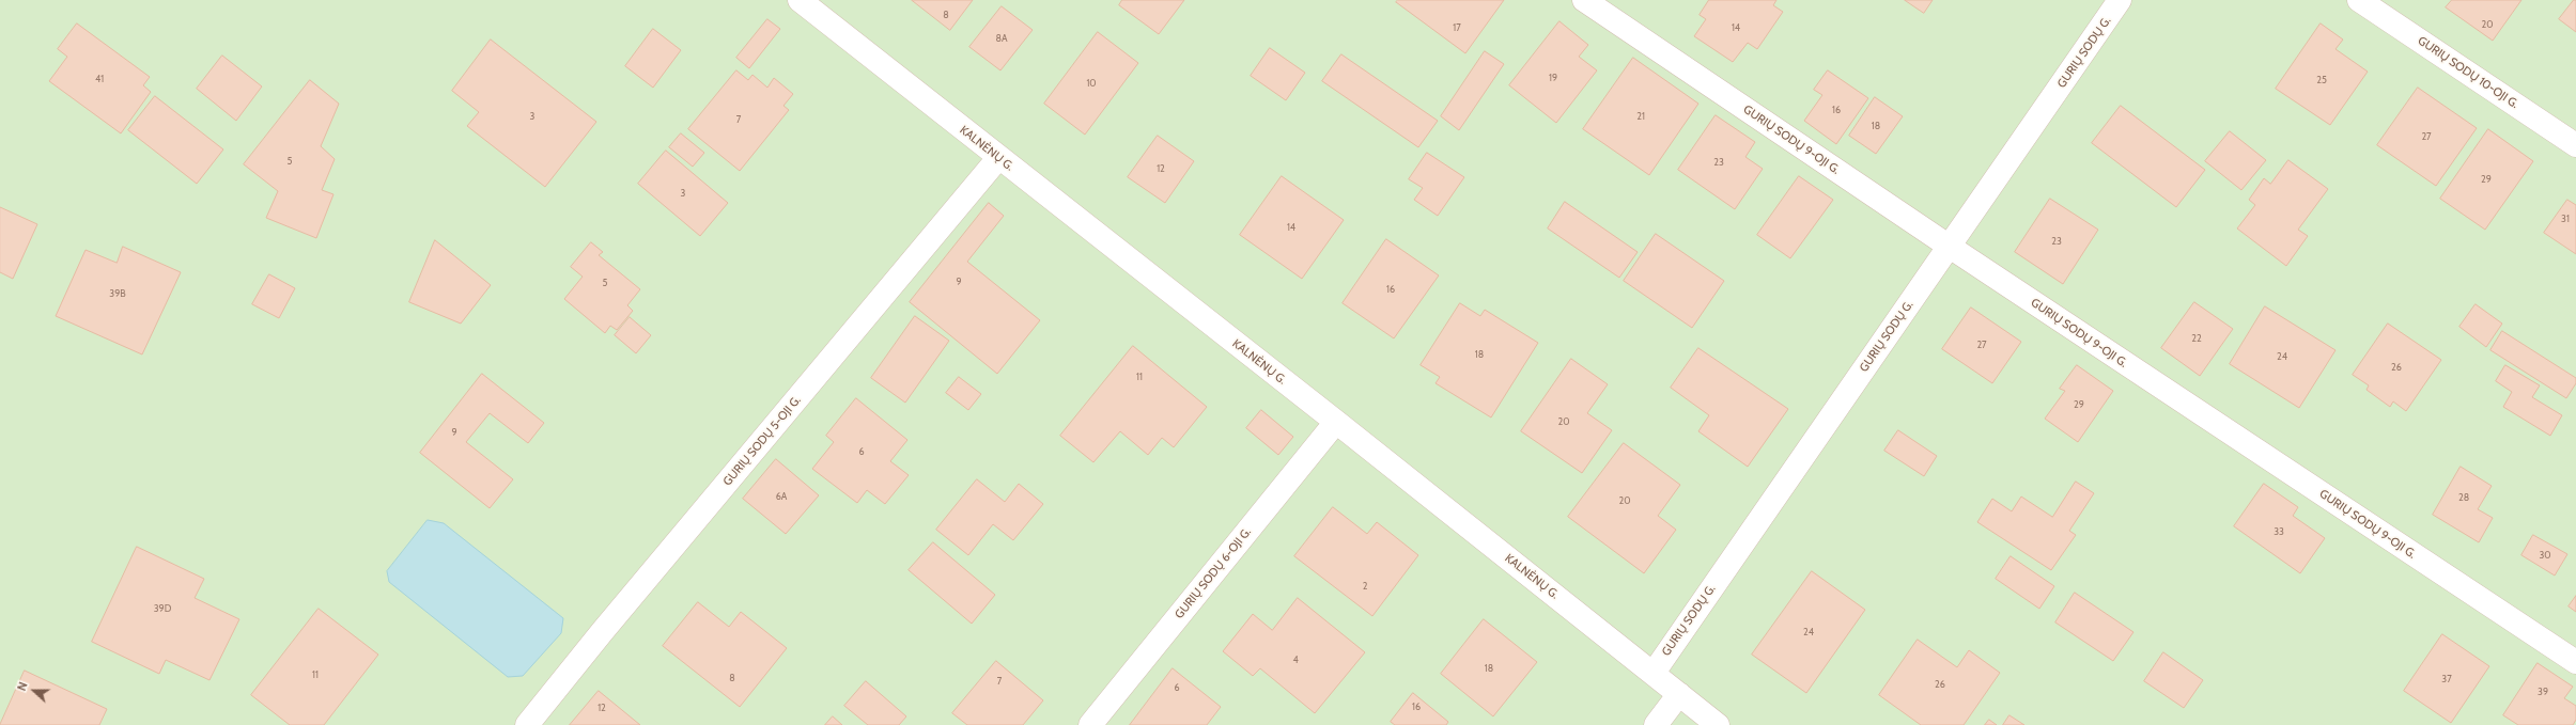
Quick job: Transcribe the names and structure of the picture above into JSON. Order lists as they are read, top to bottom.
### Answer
{
  "streets": {
    "street": [
      "GURIŲ SODŲ G.",
      "GURIŲ SODŲ 10-OJI G.",
      "GURIŲ SODŲ 9-OJI G.",
      "KALNĖNŲ G.",
      "GURIŲ SODŲ 5-OJI G.",
      "GURIŲ SODŲ 6-OJI G."
    ]
  },
  "crossings": [
    ["GURIŲ SODŲ G.", "GURIŲ SODŲ 9-OJI G."],
    ["GURIŲ SODŲ G.", "KALNĖNŲ G."],
    ["KALNĖNŲ G.", "GURIŲ SODŲ 5-OJI G."],
    ["KALNĖNŲ G.", "GURIŲ SODŲ 6-OJI G."]
  ],
  "house_numbers": [
    "8",
    "20",
    "17",
    "14",
    "8A",
    "19",
    "41",
    "25",
    "10",
    "16",
    "3",
    "21",
    "7",
    "18",
    "27",
    "5",
    "23",
    "12",
    "29",
    "3",
    "31",
    "14",
    "23",
    "9",
    "5",
    "16",
    "39B",
    "22",
    "27",
    "18",
    "24",
    "26",
    "11",
    "29",
    "20",
    "9",
    "6",
    "6A",
    "28",
    "20",
    "33",
    "30",
    "2",
    "39D",
    "24",
    "4",
    "18",
    "11",
    "8",
    "37",
    "7",
    "26",
    "6",
    "39",
    "16",
    "12"
  ],
  "north": "left"
}
